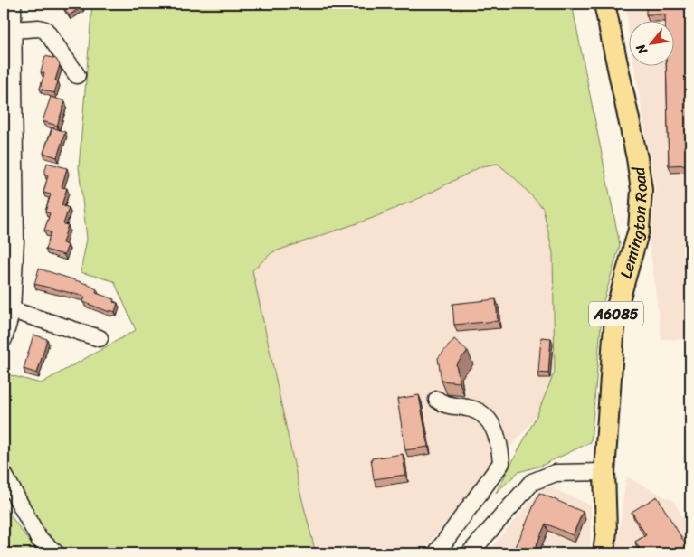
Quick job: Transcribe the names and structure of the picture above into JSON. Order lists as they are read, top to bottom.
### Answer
{
  "streets": {
    "main road": ["Lemington Road", "A6085"]
  },
  "crossings": [
    ["Lemington Road", "A6085"]
  ],
  "north": "bottom left"
}
